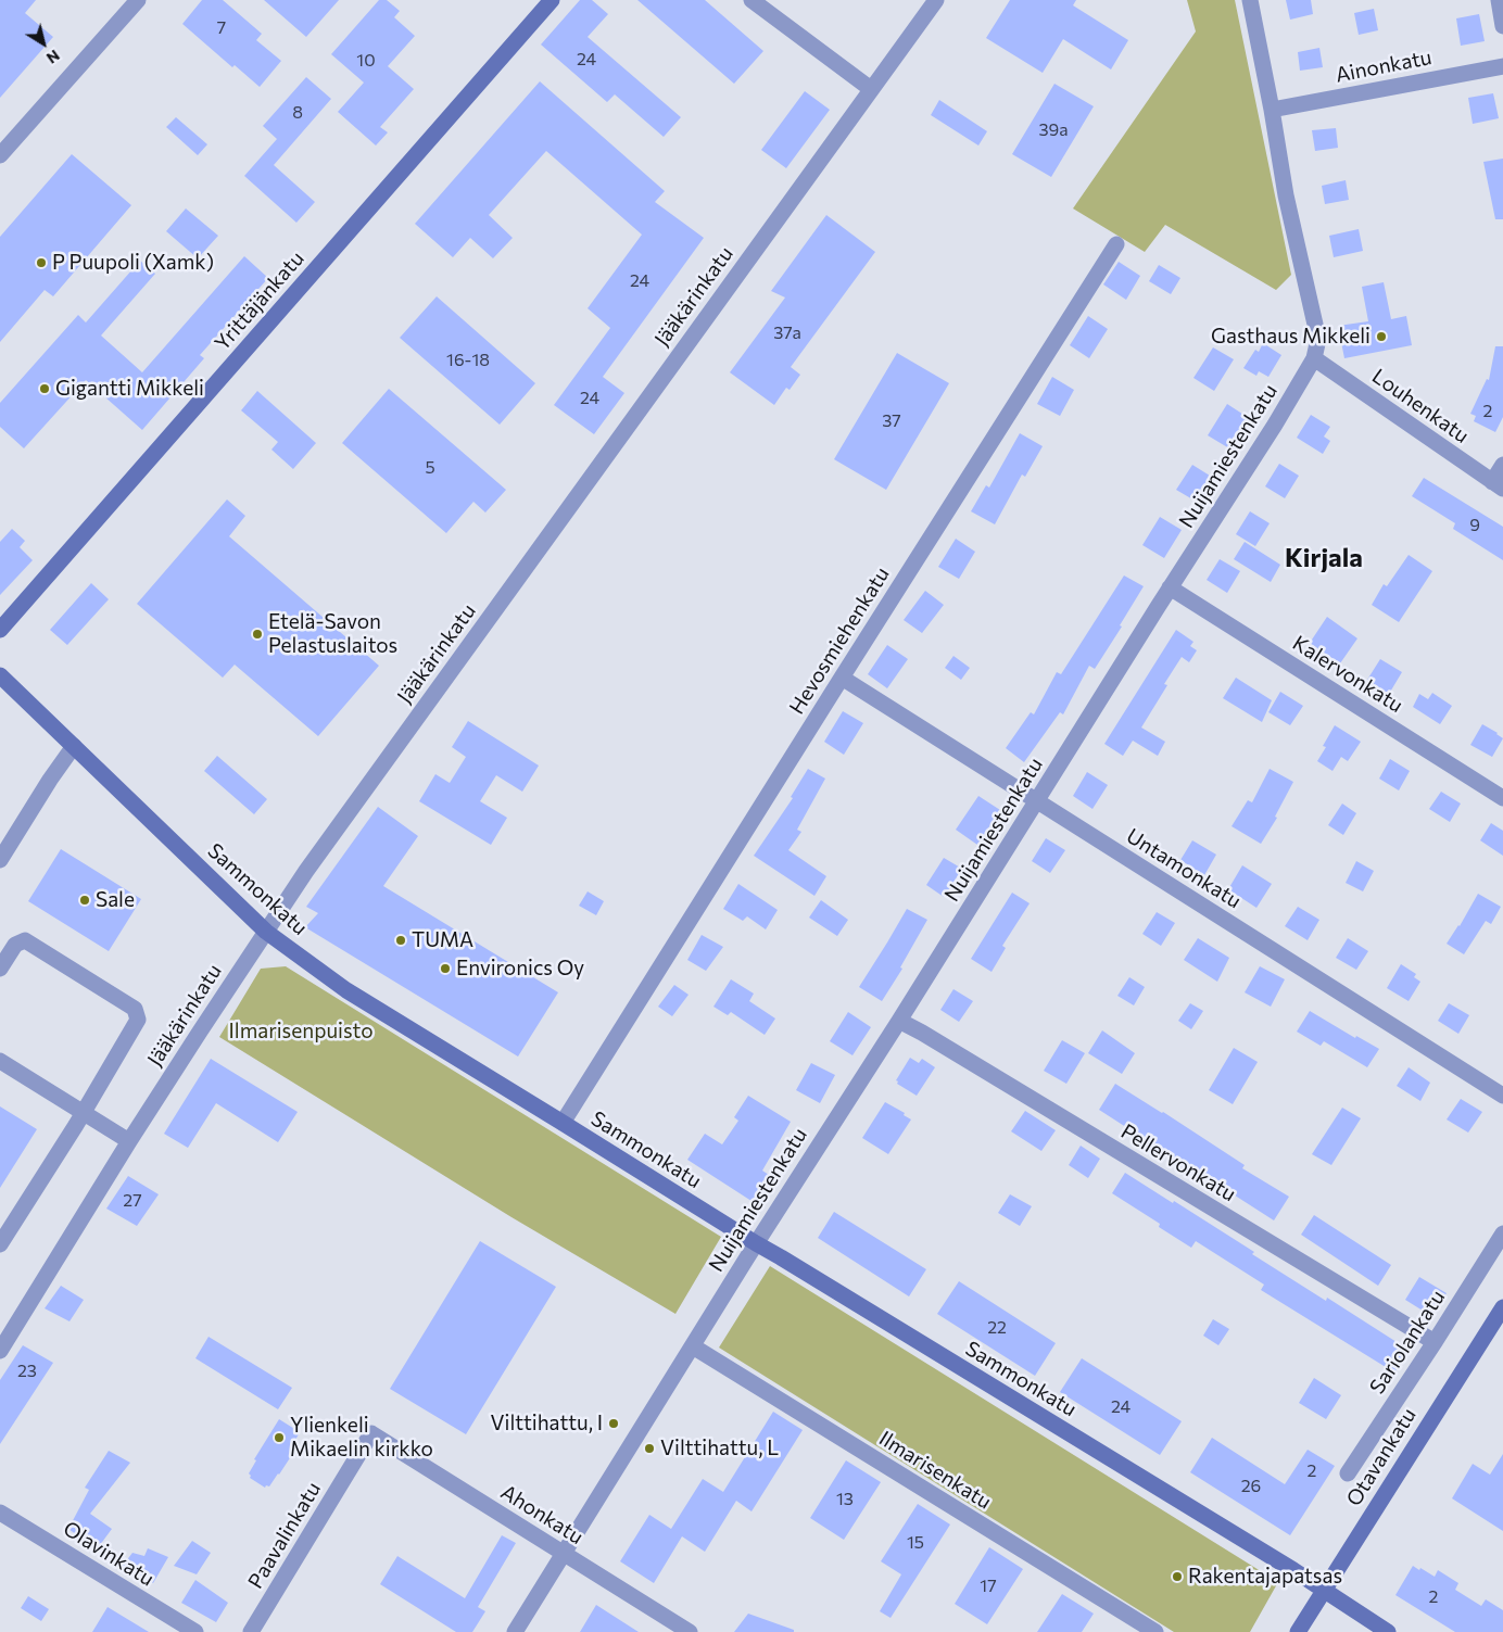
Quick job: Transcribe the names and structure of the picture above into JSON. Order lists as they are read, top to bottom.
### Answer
{
  "streets": {
    "street": [
      "Ainonkatu",
      "Jääkärinkatu",
      "Yrittäjänkatu",
      "Louhenkatu",
      "Nuijamiestenkatu",
      "Hevosmiehenkatu",
      "Kalervonkatu",
      "Untamonkatu",
      "Sammonkatu",
      "Pellervonkatu",
      "Sariolankatu",
      "Otavankatu",
      "Ilmarisenkatu",
      "Ahonkatu",
      "Paavalinkatu",
      "Olavinkatu"
    ]
  },
  "crossings": [
    ["Ainonkatu", "Nuijamiestenkatu"],
    ["Jääkärinkatu", "Sammonkatu"],
    ["Louhenkatu", "Nuijamiestenkatu"],
    ["Nuijamiestenkatu", "Kalervonkatu"],
    ["Nuijamiestenkatu", "Untamonkatu"],
    ["Nuijamiestenkatu", "Sammonkatu"],
    ["Nuijamiestenkatu", "Pellervonkatu"],
    ["Nuijamiestenkatu", "Ilmarisenkatu"],
    ["Nuijamiestenkatu", "Ahonkatu"],
    ["Hevosmiehenkatu", "Untamonkatu"],
    ["Hevosmiehenkatu", "Sammonkatu"],
    ["Sammonkatu", "Otavankatu"],
    ["Pellervonkatu", "Sariolankatu"],
    ["Ahonkatu", "Paavalinkatu"]
  ],
  "districts": ["Kirjala"],
  "parks": ["Ilmarisenpuisto"],
  "places": [
    "P Puupoli (Xamk)",
    "Gasthaus Mikkeli",
    "Gigantti Mikkeli",
    "Etelä-Savon Pelastuslaitos",
    "Sale",
    "TUMA",
    "Environics Oy",
    "Vilttihattu, I",
    "Ylienkeli Mikaelin kirkko",
    "Vilttihattu, L",
    "Rakentajapatsas"
  ],
  "house_numbers": [
    "7",
    "24",
    "10",
    "8",
    "39a",
    "24",
    "37a",
    "16-18",
    "24",
    "2",
    "37",
    "5",
    "9",
    "27",
    "22",
    "23",
    "24",
    "2",
    "26",
    "13",
    "15",
    "17",
    "2"
  ],
  "north": "bottom right"
}
